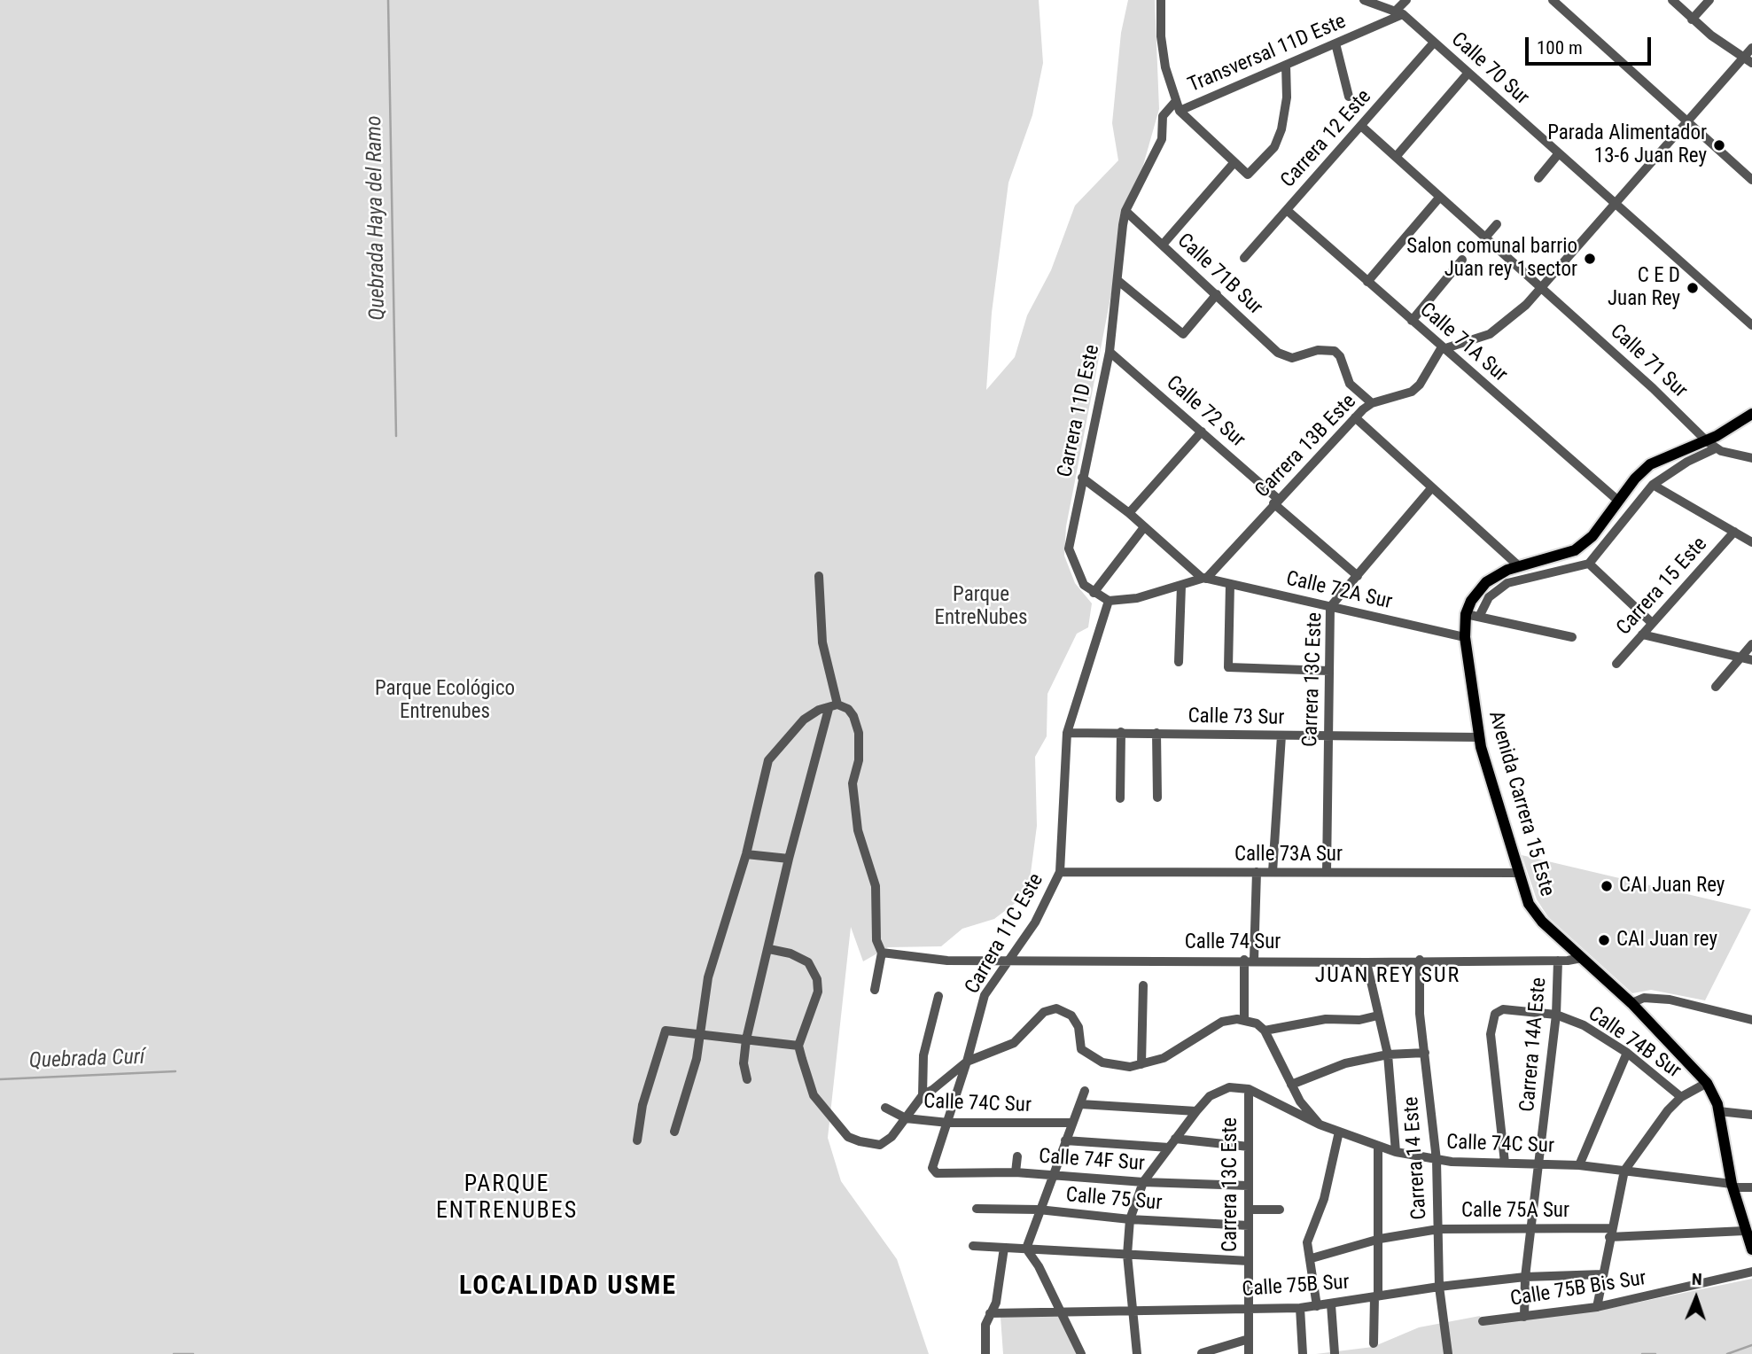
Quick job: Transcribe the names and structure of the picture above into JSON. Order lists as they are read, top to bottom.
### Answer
{
  "streets": {
    "main road": ["Avenida Carrera 15 Este"],
    "street": [
      "Transversal 11D Este",
      "Calle 70 Sur",
      "Carrera 12 Este",
      "Calle 71B Sur",
      "Calle 71A Sur",
      "Calle 71 Sur",
      "Carrera 11D Este",
      "Calle 72 Sur",
      "Carrera 13B Este",
      "Carrera 15 Este",
      "Calle 72A Sur",
      "Carrera 13C Este",
      "Calle 73 Sur",
      "Calle 73A Sur",
      "Carrera 11C Este",
      "Calle 74 Sur",
      "Calle 74B Sur",
      "Carrera 14A Este",
      "Calle 74C Sur",
      "Carrera 14 Este",
      "Calle 74F Sur",
      "Calle 75 Sur",
      "Calle 75A Sur",
      "Calle 75B Sur",
      "Calle 75B Bis Sur"
    ]
  },
  "crossings": [
    ["Transversal 11D Este", "Calle 70 Sur"],
    ["Calle 70 Sur", "Carrera 12 Este"],
    ["Carrera 12 Este", "Calle 71A Sur"],
    ["Carrera 12 Este", "Calle 71 Sur"],
    ["Calle 71B Sur", "Carrera 11D Este"],
    ["Calle 71B Sur", "Carrera 13B Este"],
    ["Calle 71A Sur", "Carrera 13B Este"],
    ["Calle 71A Sur", "Avenida Carrera 15 Este"],
    ["Calle 71 Sur", "Avenida Carrera 15 Este"],
    ["Carrera 11D Este", "Calle 72 Sur"],
    ["Carrera 11D Este", "Calle 72A Sur"],
    ["Carrera 11D Este", "Carrera 11C Este"],
    ["Calle 72 Sur", "Carrera 13B Este"],
    ["Calle 72 Sur", "Carrera 13C Este"],
    ["Carrera 13B Este", "Calle 72A Sur"],
    ["Calle 72A Sur", "Carrera 13C Este"],
    ["Calle 72A Sur", "Avenida Carrera 15 Este"],
    ["Carrera 13C Este", "Calle 73 Sur"],
    ["Carrera 13C Este", "Calle 73A Sur"],
    ["Carrera 13C Este", "Calle 74C Sur"],
    ["Carrera 13C Este", "Calle 74F Sur"],
    ["Carrera 13C Este", "Calle 75 Sur"],
    ["Carrera 13C Este", "Calle 75B Sur"],
    ["Calle 73 Sur", "Avenida Carrera 15 Este"],
    ["Calle 73 Sur", "Carrera 11C Este"],
    ["Avenida Carrera 15 Este", "Calle 73A Sur"],
    ["Avenida Carrera 15 Este", "Calle 74 Sur"],
    ["Avenida Carrera 15 Este", "Calle 74C Sur"],
    ["Avenida Carrera 15 Este", "Calle 75A Sur"],
    ["Calle 73A Sur", "Carrera 11C Este"],
    ["Carrera 11C Este", "Calle 74 Sur"],
    ["Carrera 11C Este", "Calle 74C Sur"],
    ["Carrera 11C Este", "Calle 74F Sur"],
    ["Calle 74 Sur", "Carrera 14A Este"],
    ["Calle 74 Sur", "Carrera 14 Este"],
    ["Calle 74B Sur", "Carrera 14A Este"],
    ["Calle 74B Sur", "Calle 74C Sur"],
    ["Carrera 14A Este", "Calle 74C Sur"],
    ["Carrera 14A Este", "Calle 75A Sur"],
    ["Carrera 14A Este", "Calle 75B Sur"],
    ["Carrera 14A Este", "Calle 75B Bis Sur"],
    ["Calle 74C Sur", "Carrera 14 Este"],
    ["Carrera 14 Este", "Calle 75A Sur"],
    ["Carrera 14 Este", "Calle 75B Sur"]
  ],
  "districts": ["JUAN REY SUR", "PARQUE ENTRENUBES", "LOCALIDAD USME"],
  "water": ["Quebrada Haya del Ramo", "Quebrada Curí"],
  "parks": ["Parque EntreNubes", "Parque Ecológico Entrenubes"],
  "places": [
    "Parada Alimentador 13-6 Juan Rey",
    "Salon comunal barrio Juan rey 1sector",
    "C E D Juan Rey",
    "CAI Juan Rey",
    "CAI Juan rey"
  ],
  "scale_bar": "100 m",
  "north": "top"
}
